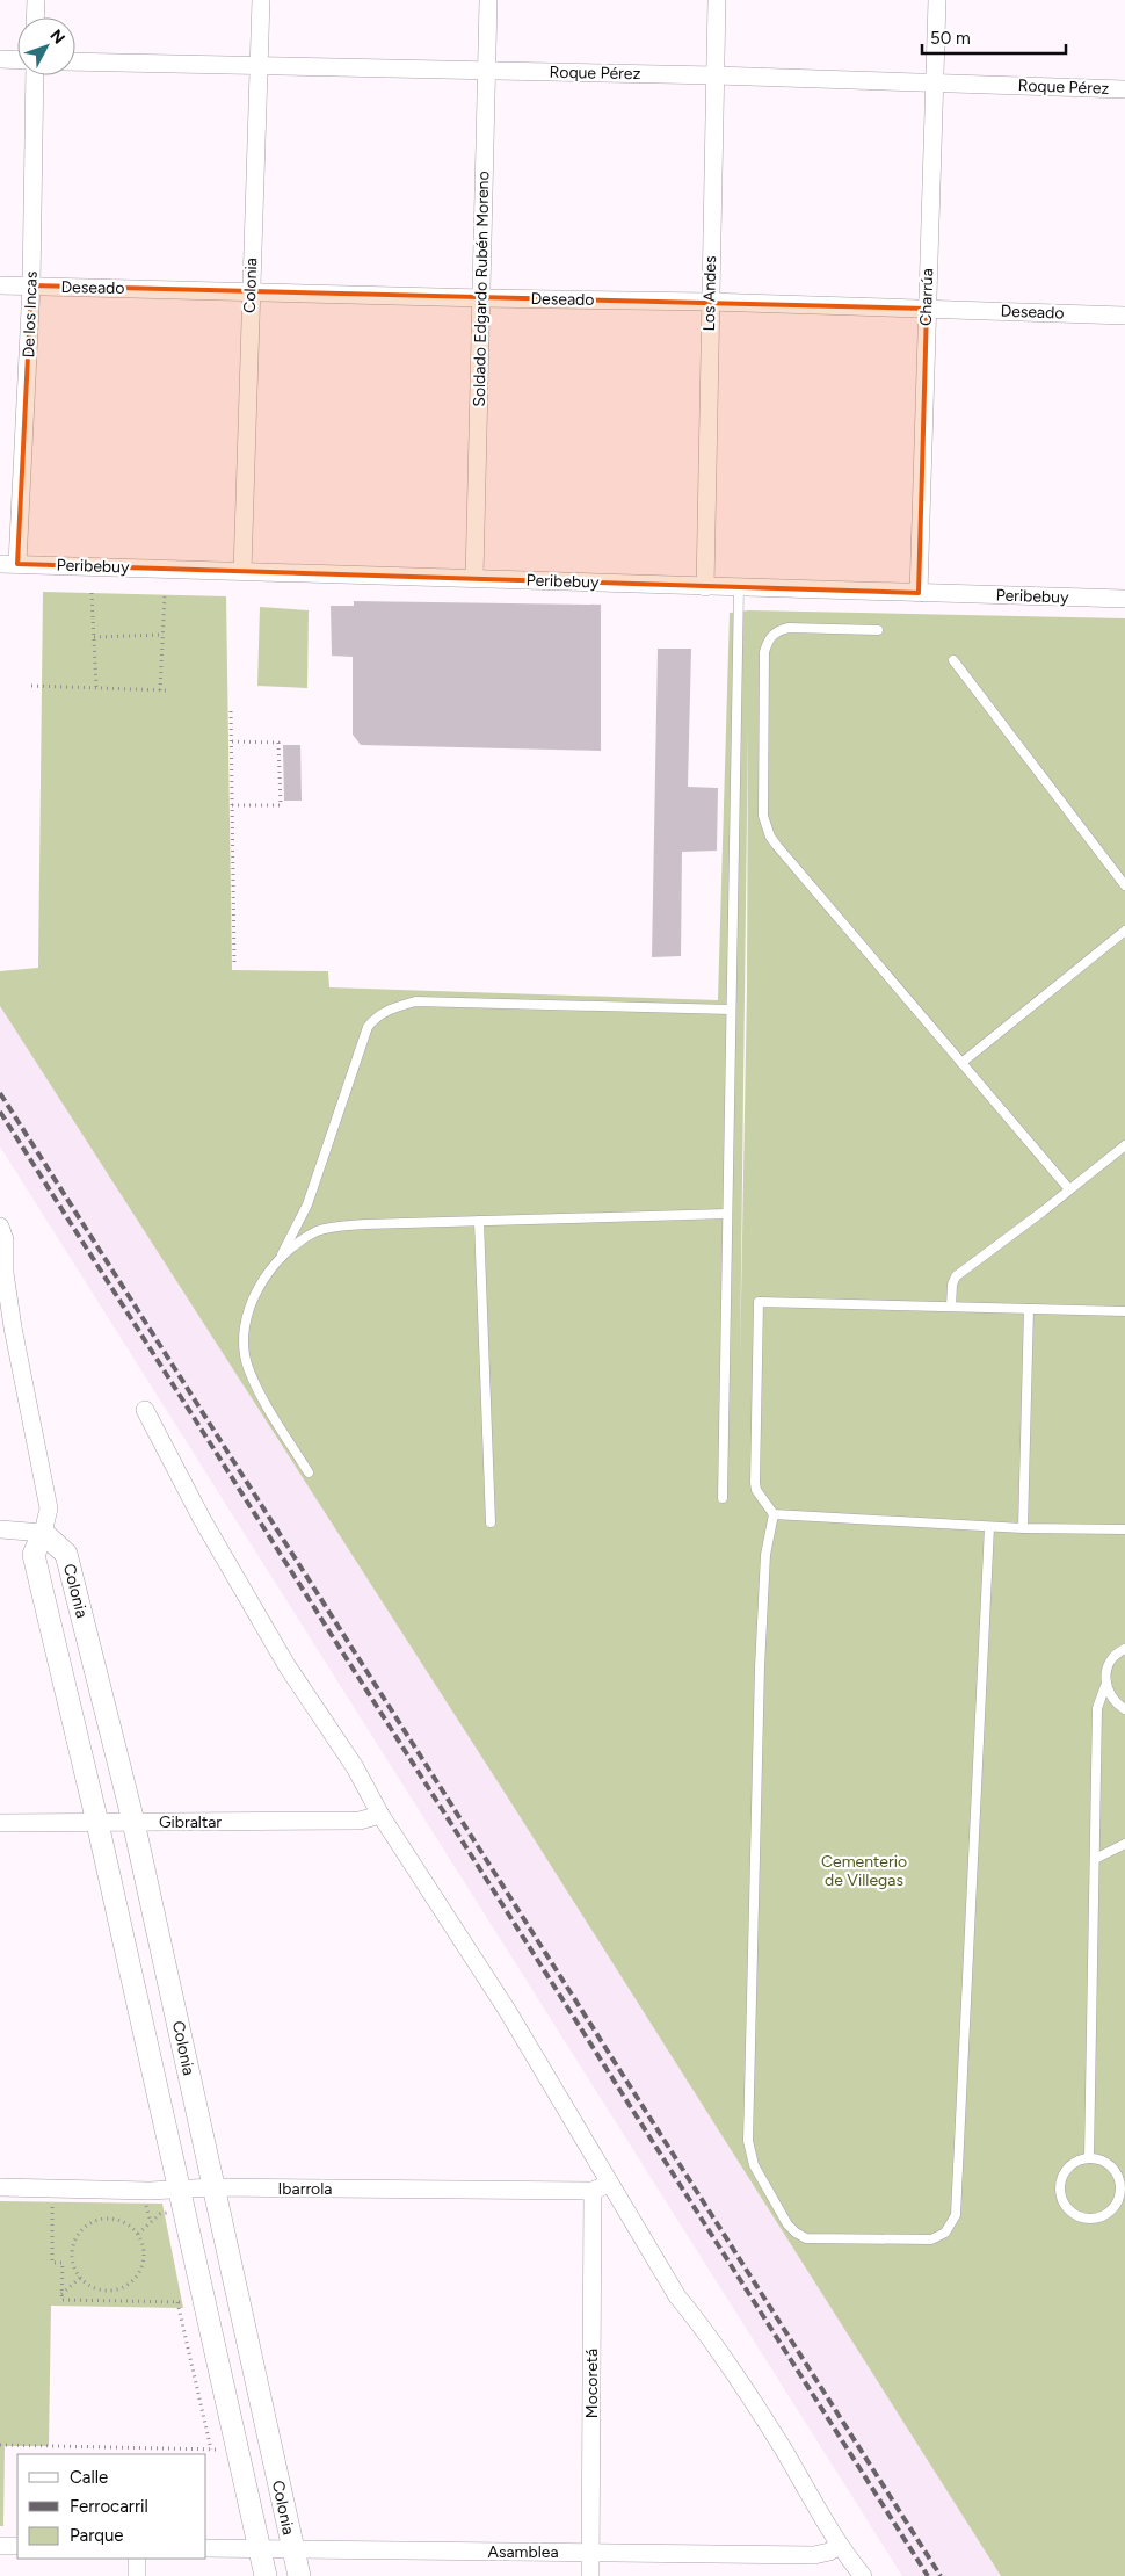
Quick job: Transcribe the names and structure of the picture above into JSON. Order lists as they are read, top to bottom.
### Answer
{
  "streets": {
    "street": [
      "Roque Pérez",
      "Colonia",
      "Deseado",
      "Soldado Edgardo Rubén Moreno",
      "Los Andes",
      "Charrúa",
      "De los Incas",
      "Peribebuy",
      "Gibraltar",
      "Ibarrola",
      "Mocoretá",
      "Asamblea"
    ]
  },
  "crossings": [
    ["Roque Pérez", "Colonia"],
    ["Roque Pérez", "Soldado Edgardo Rubén Moreno"],
    ["Roque Pérez", "Los Andes"],
    ["Roque Pérez", "Charrúa"],
    ["Colonia", "Deseado"],
    ["Colonia", "Peribebuy"],
    ["Colonia", "Gibraltar"],
    ["Colonia", "Ibarrola"],
    ["Colonia", "Asamblea"],
    ["Deseado", "Soldado Edgardo Rubén Moreno"],
    ["Deseado", "Los Andes"],
    ["Deseado", "Charrúa"],
    ["Deseado", "De los Incas"],
    ["Soldado Edgardo Rubén Moreno", "Peribebuy"],
    ["Los Andes", "Peribebuy"],
    ["Charrúa", "Peribebuy"],
    ["De los Incas", "Peribebuy"],
    ["Ibarrola", "Mocoretá"],
    ["Mocoretá", "Asamblea"]
  ],
  "parks": ["Cementerio de Villegas"],
  "legend": ["Calle", "Ferrocarril", "Parque"],
  "scale_bar": "50 m",
  "north": "top right"
}
